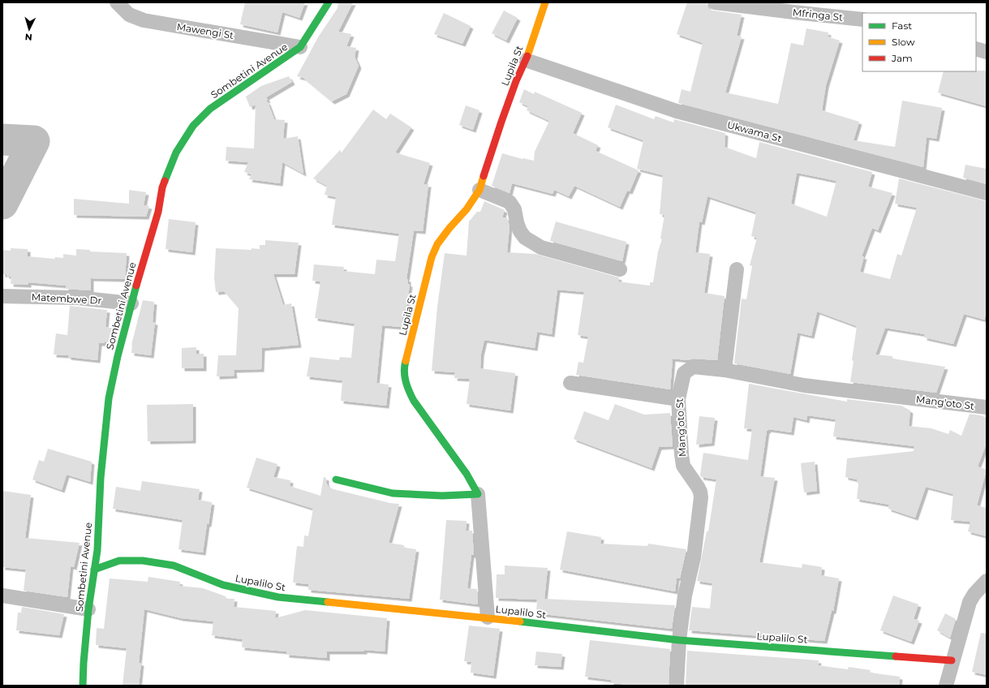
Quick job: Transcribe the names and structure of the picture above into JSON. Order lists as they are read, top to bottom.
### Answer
{
  "streets": {
    "street": [
      "Mfringa St",
      "Mawengi St",
      "Lupila St",
      "Sombetini Avenue",
      "Ukwama St",
      "Matembwe Dr",
      "Mang'oto St",
      "Lupalilo St"
    ]
  },
  "crossings": [
    ["Mawengi St", "Sombetini Avenue"],
    ["Lupila St", "Ukwama St"],
    ["Sombetini Avenue", "Matembwe Dr"],
    ["Sombetini Avenue", "Lupalilo St"],
    ["Mang'oto St", "Lupalilo St"]
  ],
  "legend": ["Fast", "Slow", "Jam"],
  "north": "bottom"
}
